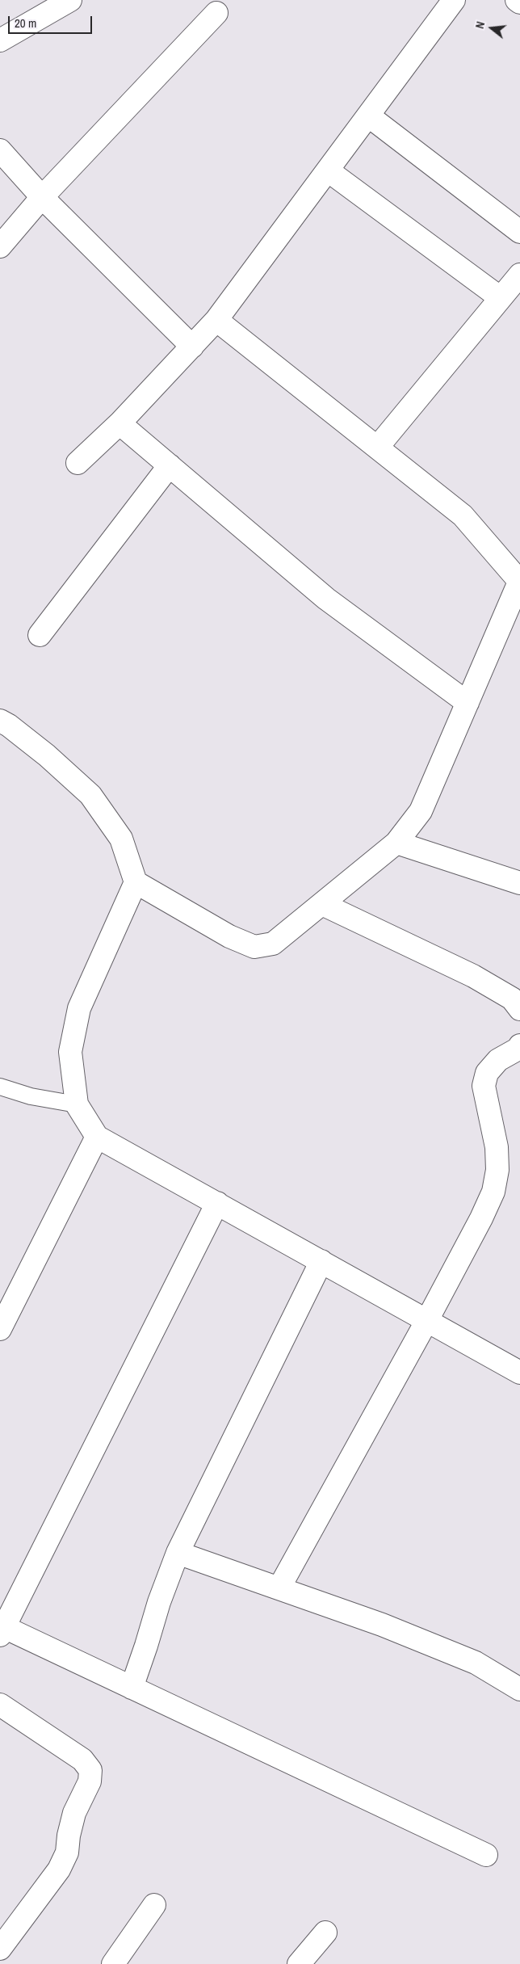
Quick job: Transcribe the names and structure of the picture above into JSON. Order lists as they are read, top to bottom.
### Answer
{
  "scale_bar": "20 m",
  "north": "left"
}
